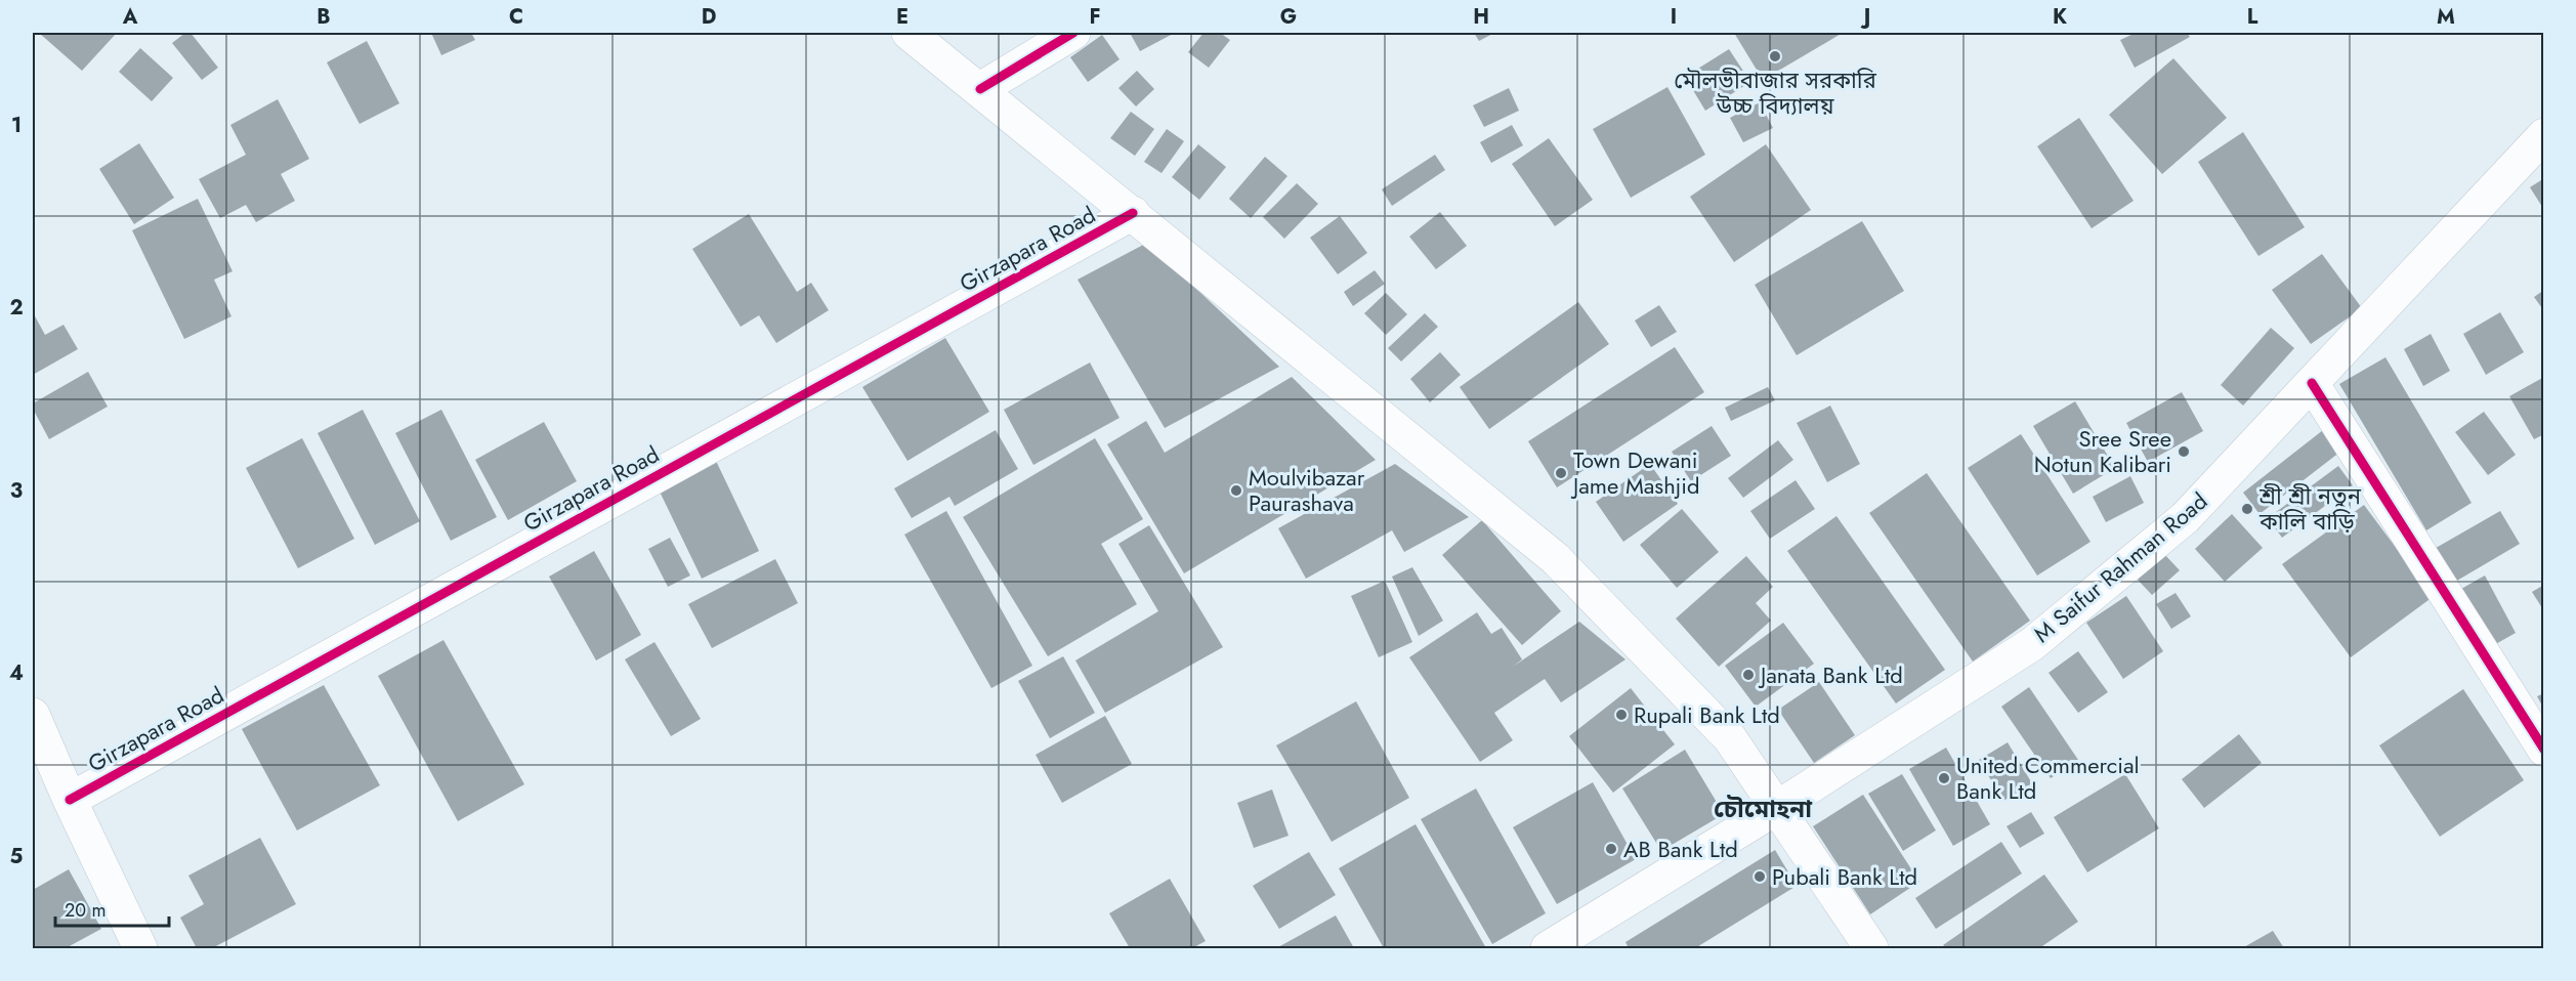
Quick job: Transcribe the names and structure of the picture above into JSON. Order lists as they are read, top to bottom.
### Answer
{
  "streets": {
    "main road": ["Girzapara Road", "M Saifur Rahman Road"]
  },
  "districts": ["চৌমোহনা"],
  "places": [
    "মৌলভীবাজার সরকারি উচ্চ বিদ্যালয়",
    "Sree Sree Notun Kalibari",
    "Town Dewani Jame Mashjid",
    "Moulvibazar Paurashava",
    "শ্রী শ্রী নতুন কালি বাড়ি",
    "Janata Bank Ltd",
    "Rupali Bank Ltd",
    "United Commercial Bank Ltd",
    "AB Bank Ltd",
    "Pubali Bank Ltd"
  ],
  "scale_bar": "20 m",
  "grid": {
    "columns": [
      "A",
      "B",
      "C",
      "D",
      "E",
      "F",
      "G",
      "H",
      "I",
      "J",
      "K",
      "L",
      "M"
    ],
    "rows": [
      "1",
      "2",
      "3",
      "4",
      "5"
    ]
  }
}
